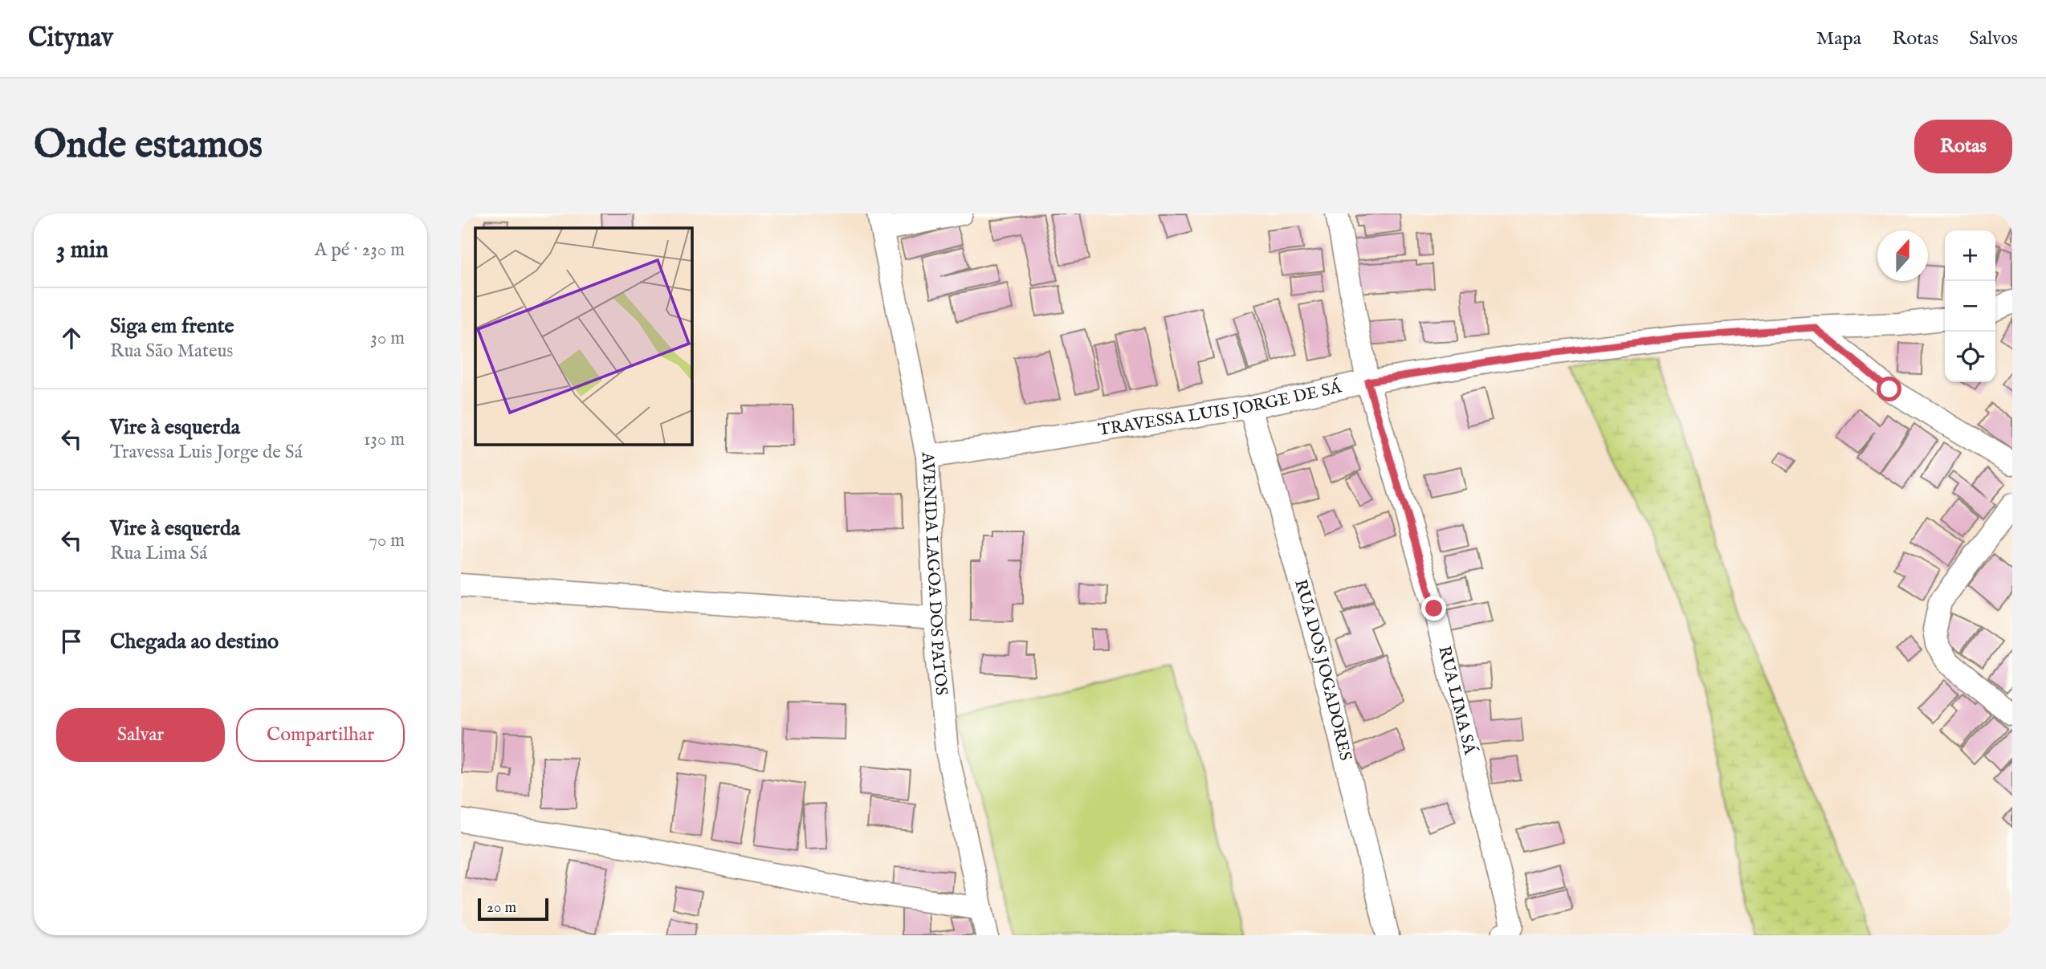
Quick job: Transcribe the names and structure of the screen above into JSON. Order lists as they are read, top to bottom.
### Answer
{
  "streets": {
    "street": [
      "TRAVESSA LUIS JORGE DE SÁ",
      "AVENIDA LAGOA DOS PATOS",
      "RUA DOS JOGADORES",
      "RUA LIMA SÁ"
    ]
  },
  "crossings": [
    ["TRAVESSA LUIS JORGE DE SÁ", "AVENIDA LAGOA DOS PATOS"],
    ["TRAVESSA LUIS JORGE DE SÁ", "RUA DOS JOGADORES"],
    ["TRAVESSA LUIS JORGE DE SÁ", "RUA LIMA SÁ"]
  ],
  "scale_bar": "20 m",
  "north": "top",
  "page": {
    "header": "Citynav",
    "nav": ["Mapa", "Rotas", "Salvos"],
    "buttons": [
      "Rotas",
      ["Salvar", "Compartilhar"]
    ],
    "title": "Onde estamos",
    "heading": ["3 min", "A pé · 230 m"],
    "map_buttons": ["+", "−"],
    "list": [
      ["Siga em frente", "Rua São Mateus", "30 m"],
      ["Vire à esquerda", "Travessa Luis Jorge de Sá", "130 m"],
      ["Vire à esquerda", "Rua Lima Sá", "70 m"],
      "Chegada ao destino"
    ],
    "scale": "20 m"
  }
}
